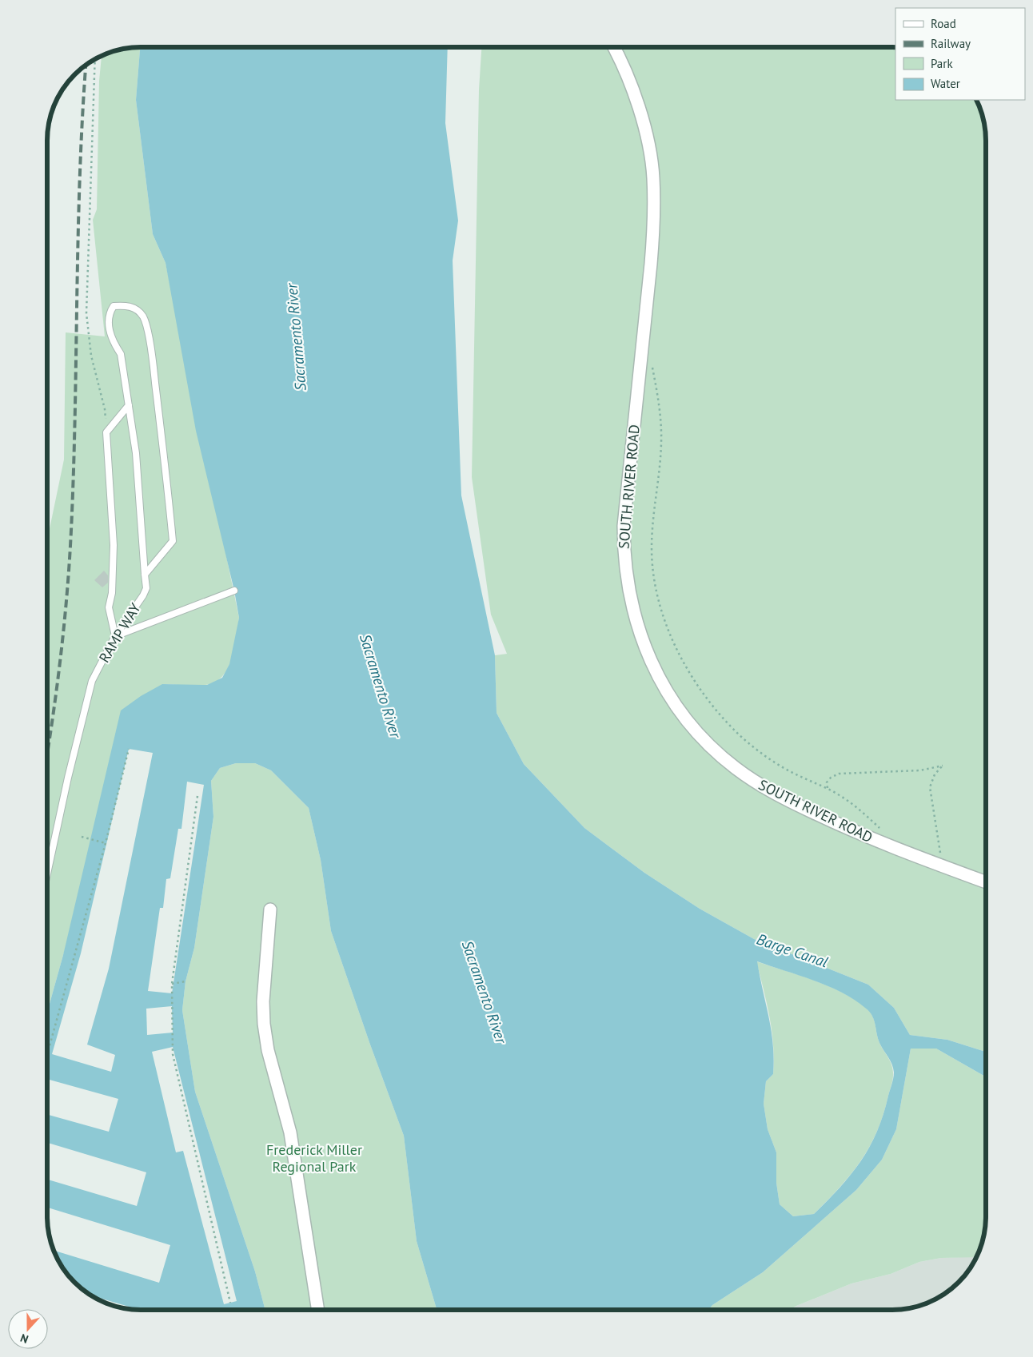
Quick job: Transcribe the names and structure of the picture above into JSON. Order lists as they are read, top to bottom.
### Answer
{
  "streets": {
    "street": ["SOUTH RIVER ROAD"],
    "lane": ["RAMP WAY"]
  },
  "water": ["Sacramento River", "Barge Canal"],
  "parks": ["Frederick Miller Regional Park"],
  "legend": [
    "Road",
    "Railway",
    "Park",
    "Water"
  ],
  "north": "bottom"
}
